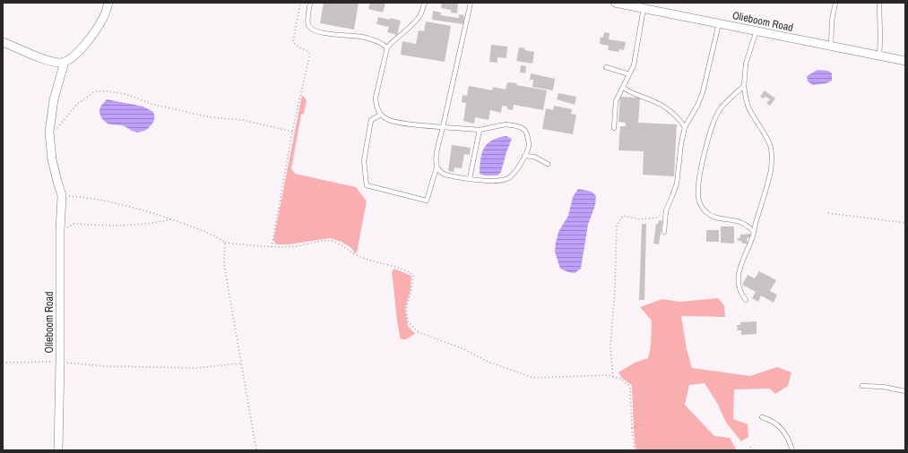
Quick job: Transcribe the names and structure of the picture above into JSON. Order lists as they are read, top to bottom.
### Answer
{
  "streets": {
    "street": ["Olieboom Road"]
  }
}
